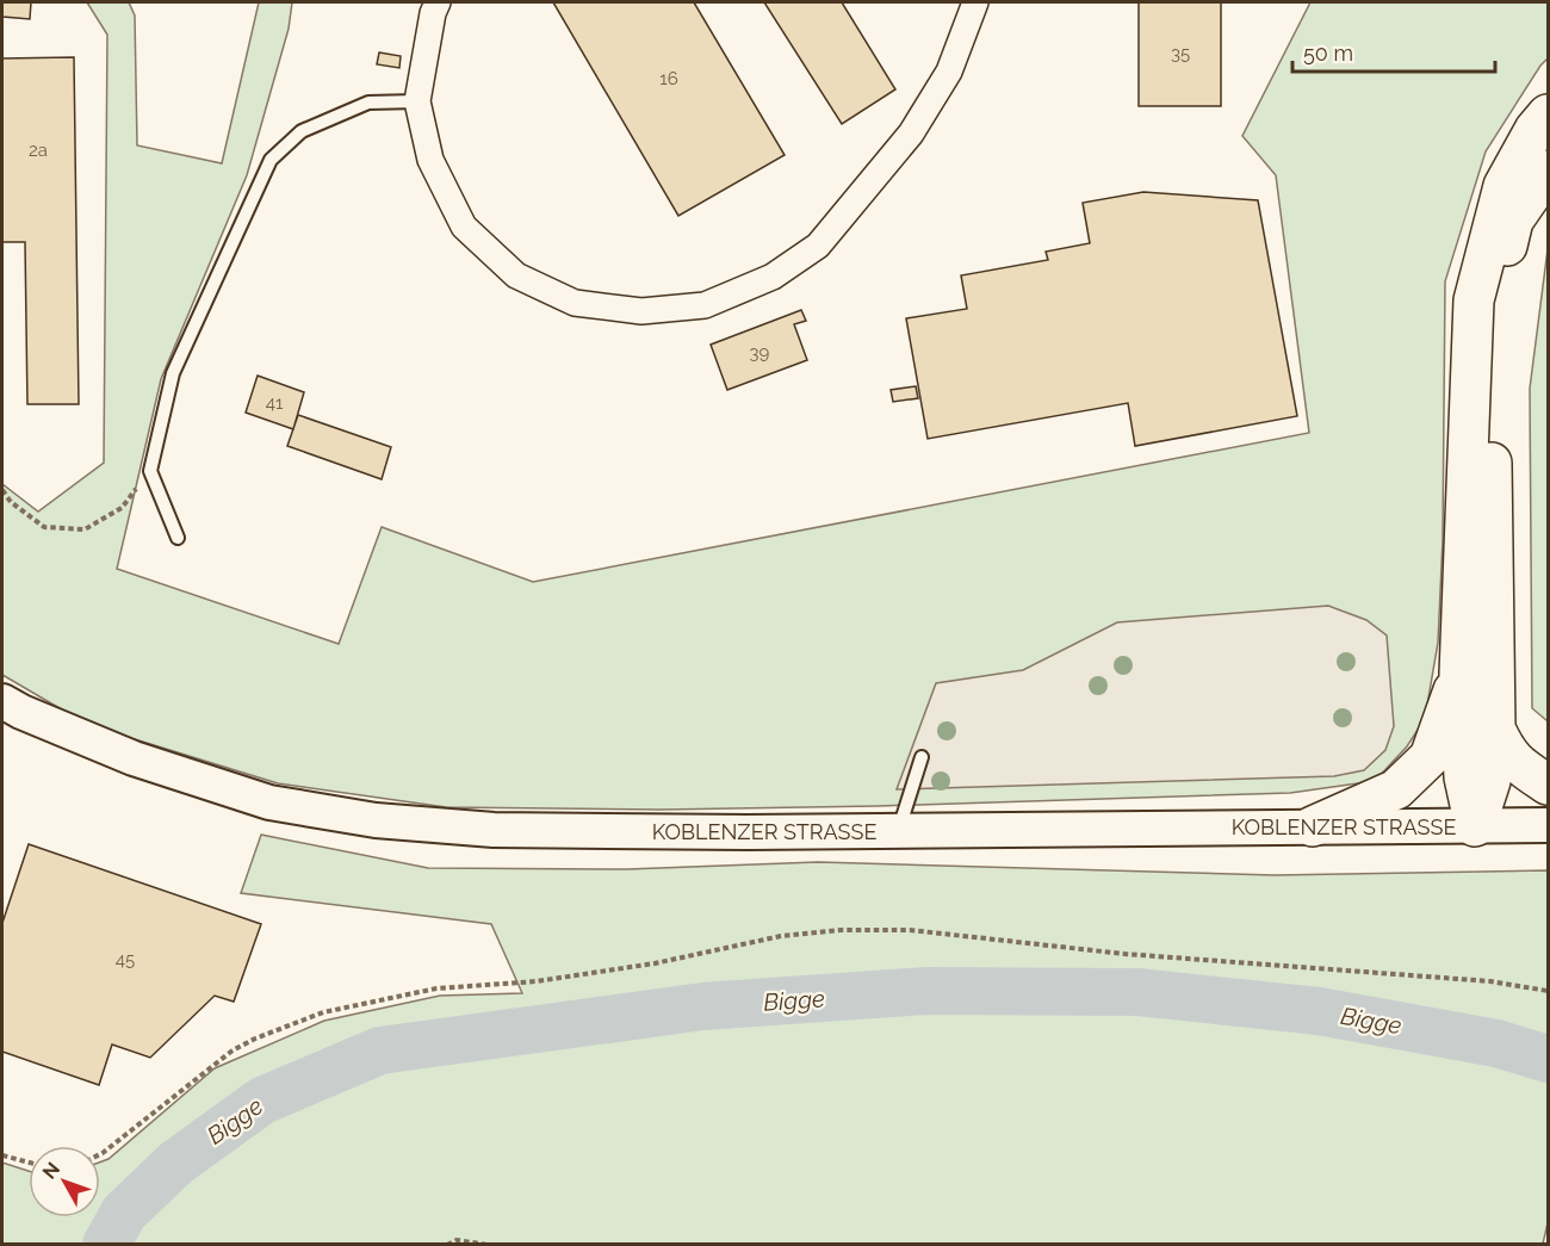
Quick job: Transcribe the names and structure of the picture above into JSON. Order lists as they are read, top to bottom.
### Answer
{
  "streets": {
    "main road": ["KOBLENZER STRASSE"]
  },
  "water": ["Bigge"],
  "house_numbers": [
    "35",
    "16",
    "2a",
    "39",
    "41",
    "45"
  ],
  "scale_bar": "50 m",
  "north": "top left"
}
